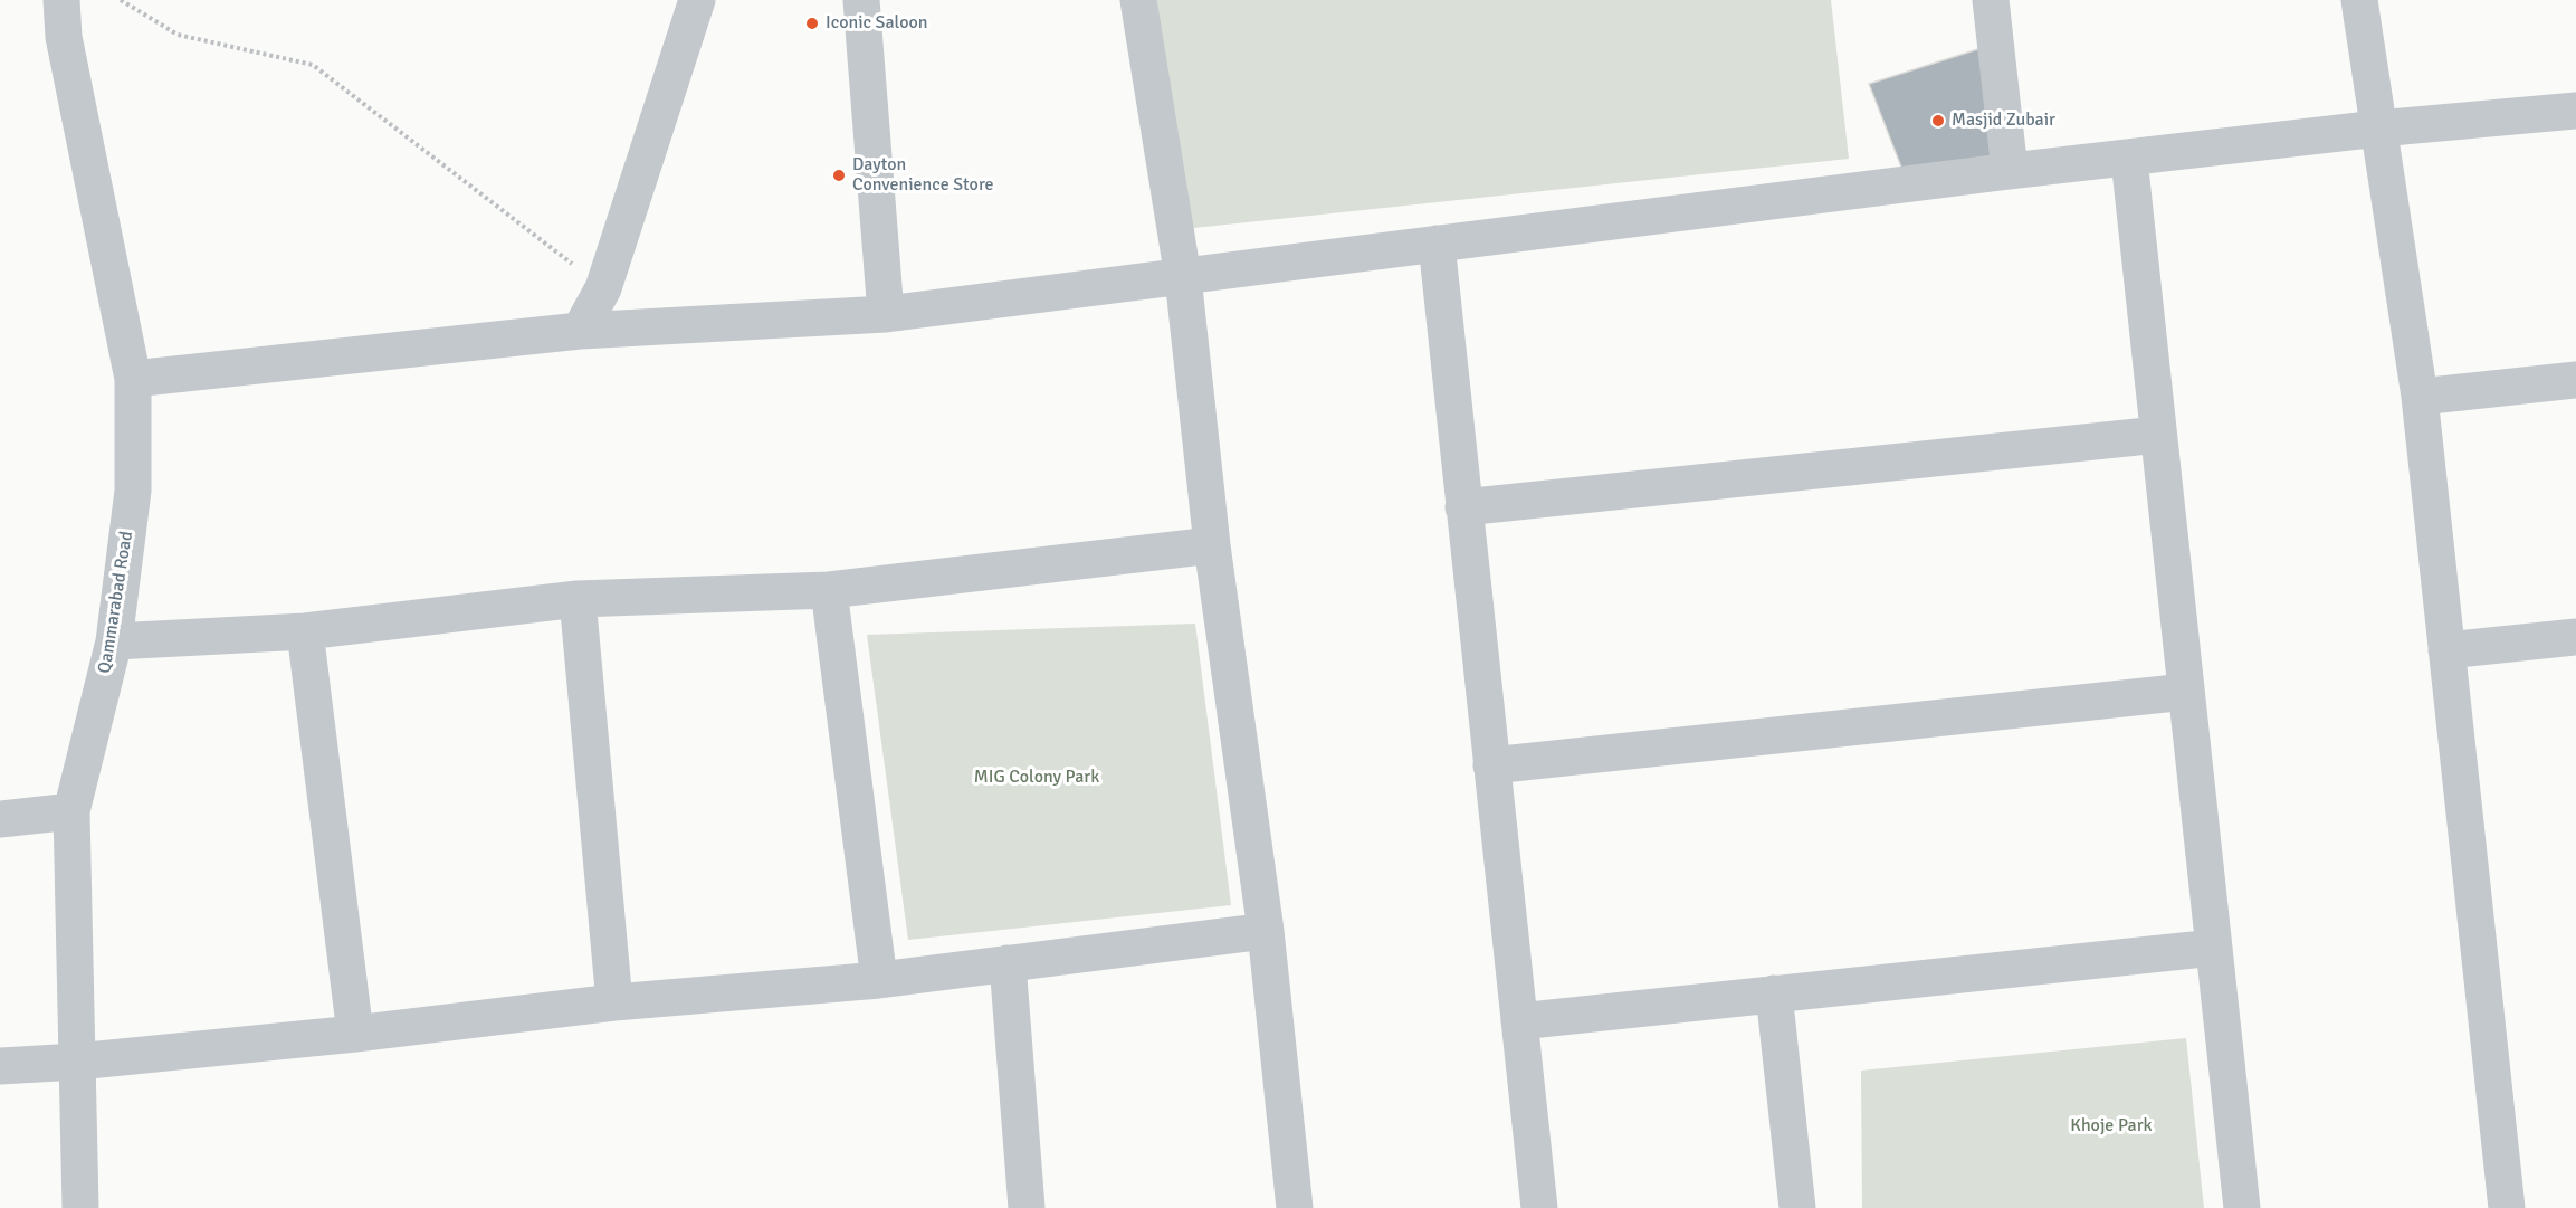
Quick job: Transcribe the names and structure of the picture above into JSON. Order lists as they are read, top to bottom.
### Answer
{
  "streets": {
    "street": ["Qammarabad Road"]
  },
  "parks": ["MIG Colony Park", "Khoje Park"],
  "places": ["Iconic Saloon", "Masjid Zubair", "Dayton Convenience Store"]
}
